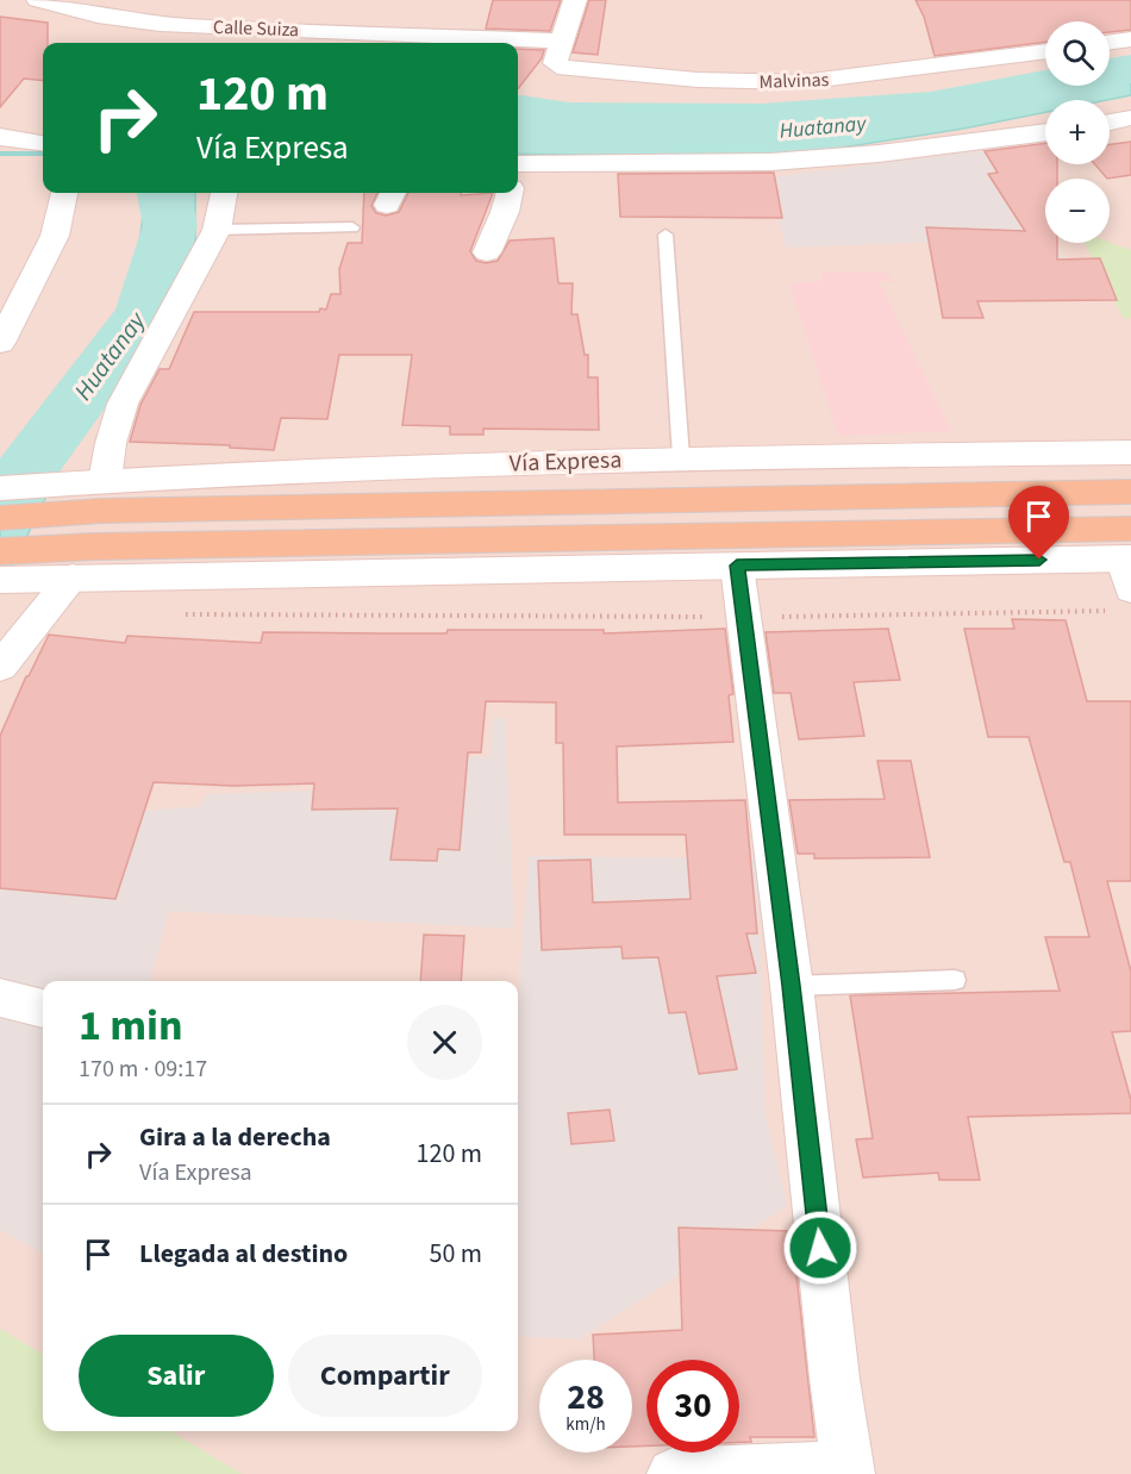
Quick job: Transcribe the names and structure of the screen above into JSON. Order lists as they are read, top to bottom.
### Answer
{
  "streets": {
    "main road": ["Vía Expresa"],
    "street": ["Calle Suiza", "Malvinas"]
  },
  "crossings": [
    ["Calle Suiza", "Malvinas"]
  ],
  "water": ["Huatanay"],
  "page": {
    "map_buttons": ["+", "−"],
    "turn": ["120 m", "Vía Expresa"],
    "heading": ["1 min", "170 m · 09:17"],
    "list": [
      {
        "name": "Gira a la derecha",
        "note": "Vía Expresa",
        "value": "120 m"
      },
      {
        "name": "Llegada al destino",
        "value": "50 m"
      }
    ],
    "buttons": ["Salir", "Compartir"],
    "speed": "28 km/h",
    "limit": "30"
  }
}
